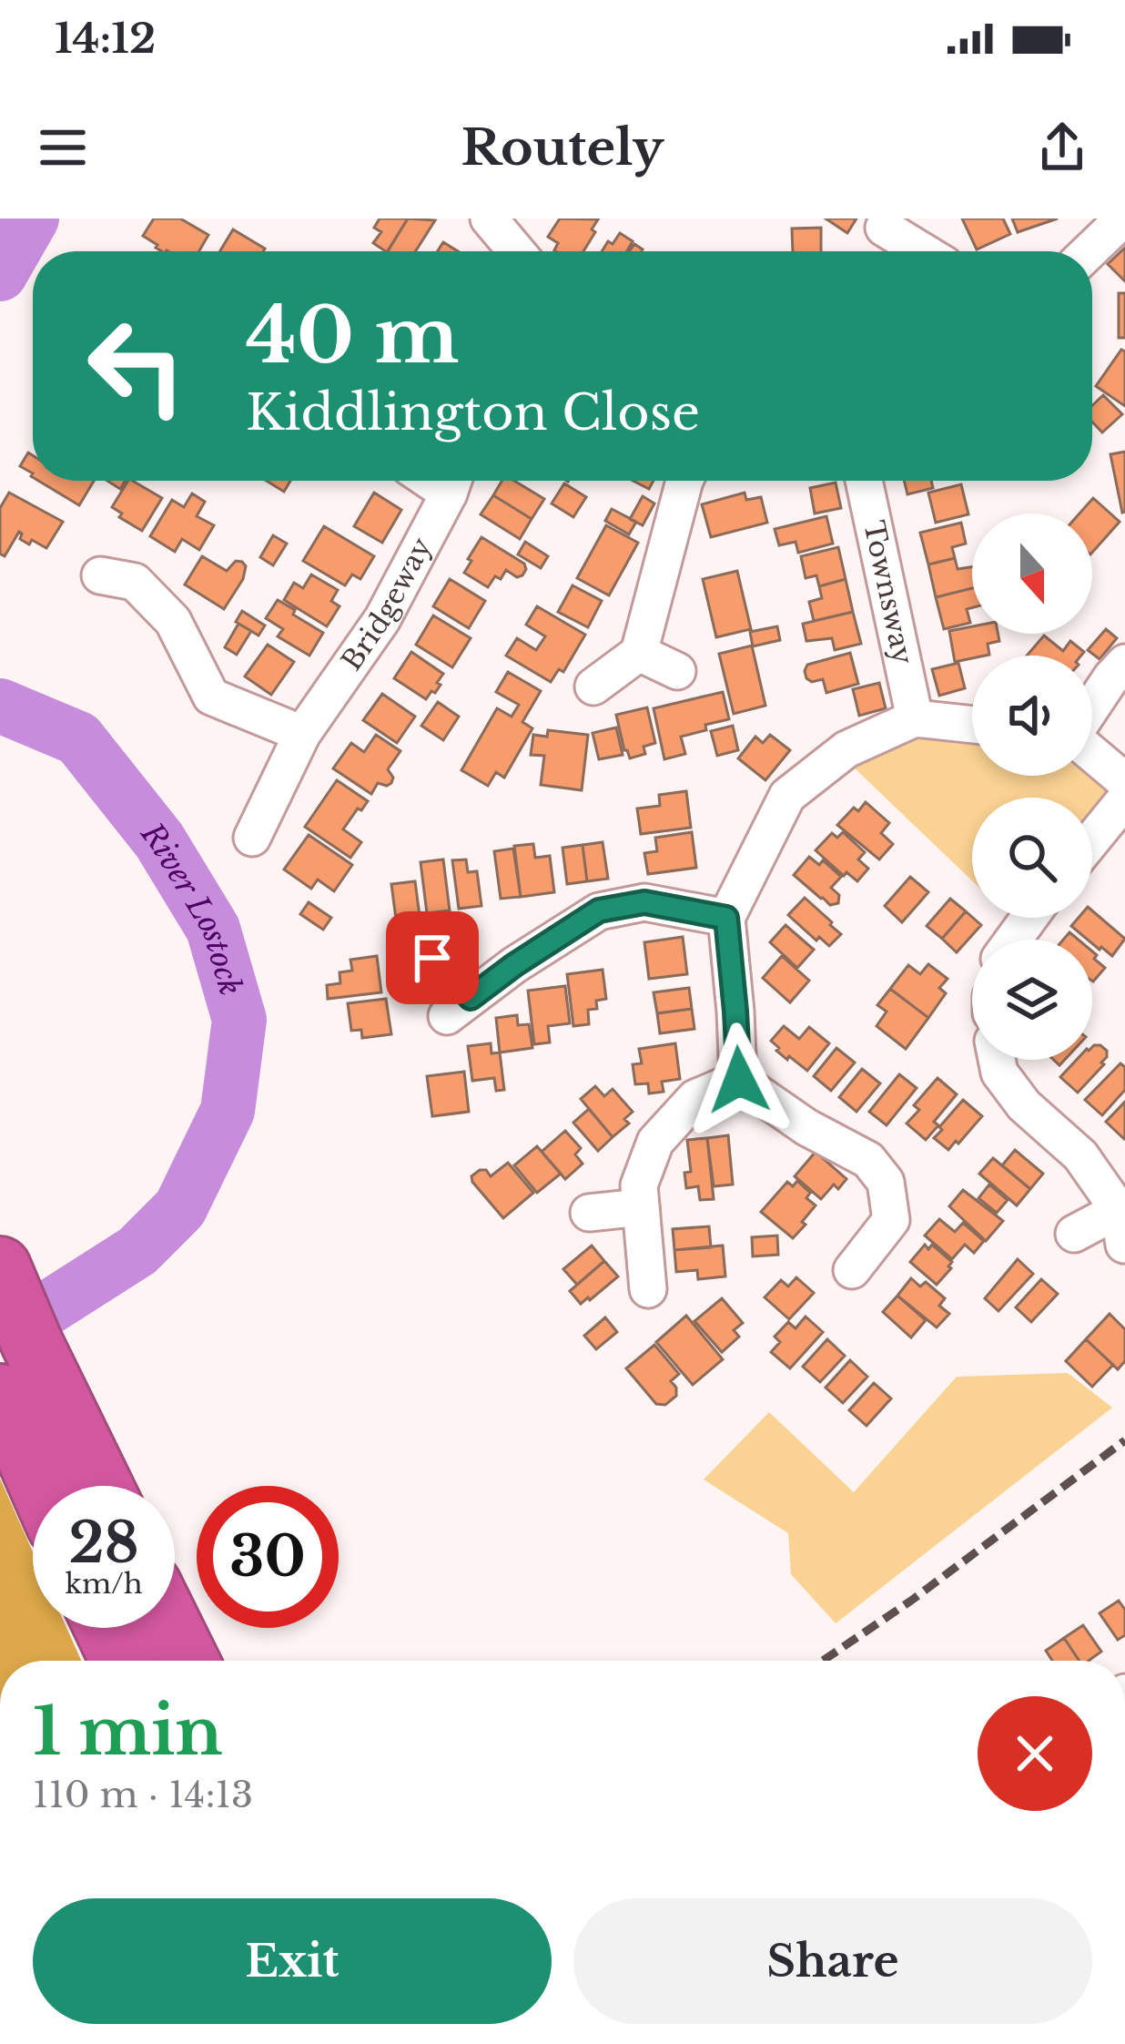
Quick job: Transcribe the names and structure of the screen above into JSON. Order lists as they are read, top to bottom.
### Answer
{
  "streets": {
    "street": ["Townsway", "Bridgeway"]
  },
  "water": ["River Lostock"],
  "north": "bottom",
  "page": {
    "status": "14:12",
    "header": "Routely",
    "turn": ["40 m", "Kiddlington Close"],
    "speed": "28 km/h",
    "limit": "30",
    "heading": ["1 min", "110 m · 14:13"],
    "buttons": ["Exit", "Share"]
  }
}
